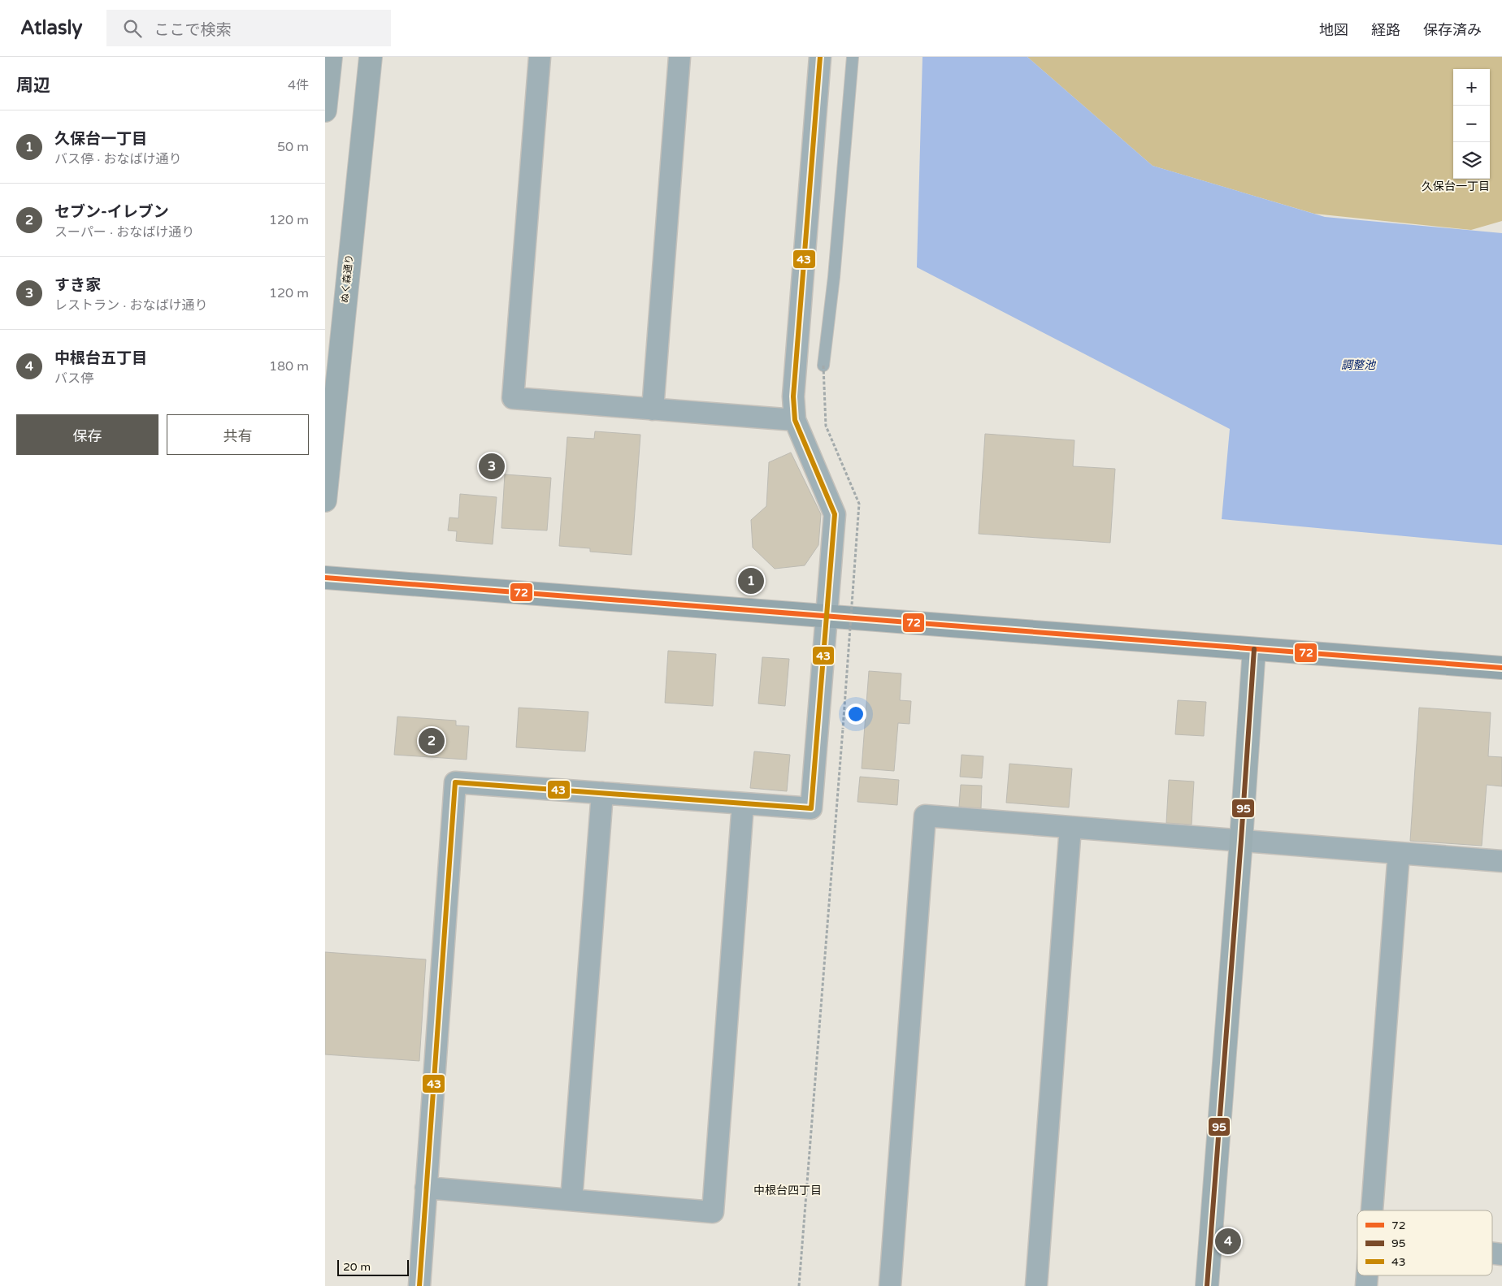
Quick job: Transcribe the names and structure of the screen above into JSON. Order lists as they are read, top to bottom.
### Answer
{
  "streets": {
    "street": ["ぬく森通り"]
  },
  "districts": ["久保台一丁目", "中根台四丁目"],
  "water": ["調整池"],
  "lines": ["transit line 43", "transit line 72", "transit line 95"],
  "legend": ["72", "95", "43"],
  "scale_bar": "20 m",
  "page": {
    "header": "Atlasly",
    "search": "ここで検索",
    "nav": ["地図", "経路", "保存済み"],
    "heading": ["周辺", "4件"],
    "map_buttons": ["+", "−"],
    "list": [
      {
        "mark": "1",
        "name": "久保台一丁目",
        "note": "バス停 · おなばけ通り",
        "value": "50 m"
      },
      {
        "mark": "2",
        "name": "セブン-イレブン",
        "note": "スーパー · おなばけ通り",
        "value": "120 m"
      },
      {
        "mark": "3",
        "name": "すき家",
        "note": "レストラン · おなばけ通り",
        "value": "120 m"
      },
      {
        "mark": "4",
        "name": "中根台五丁目",
        "note": "バス停",
        "value": "180 m"
      }
    ],
    "buttons": ["保存", "共有"],
    "pins": [
      "3",
      "1",
      "2",
      "4"
    ],
    "scale": "20 m"
  }
}
